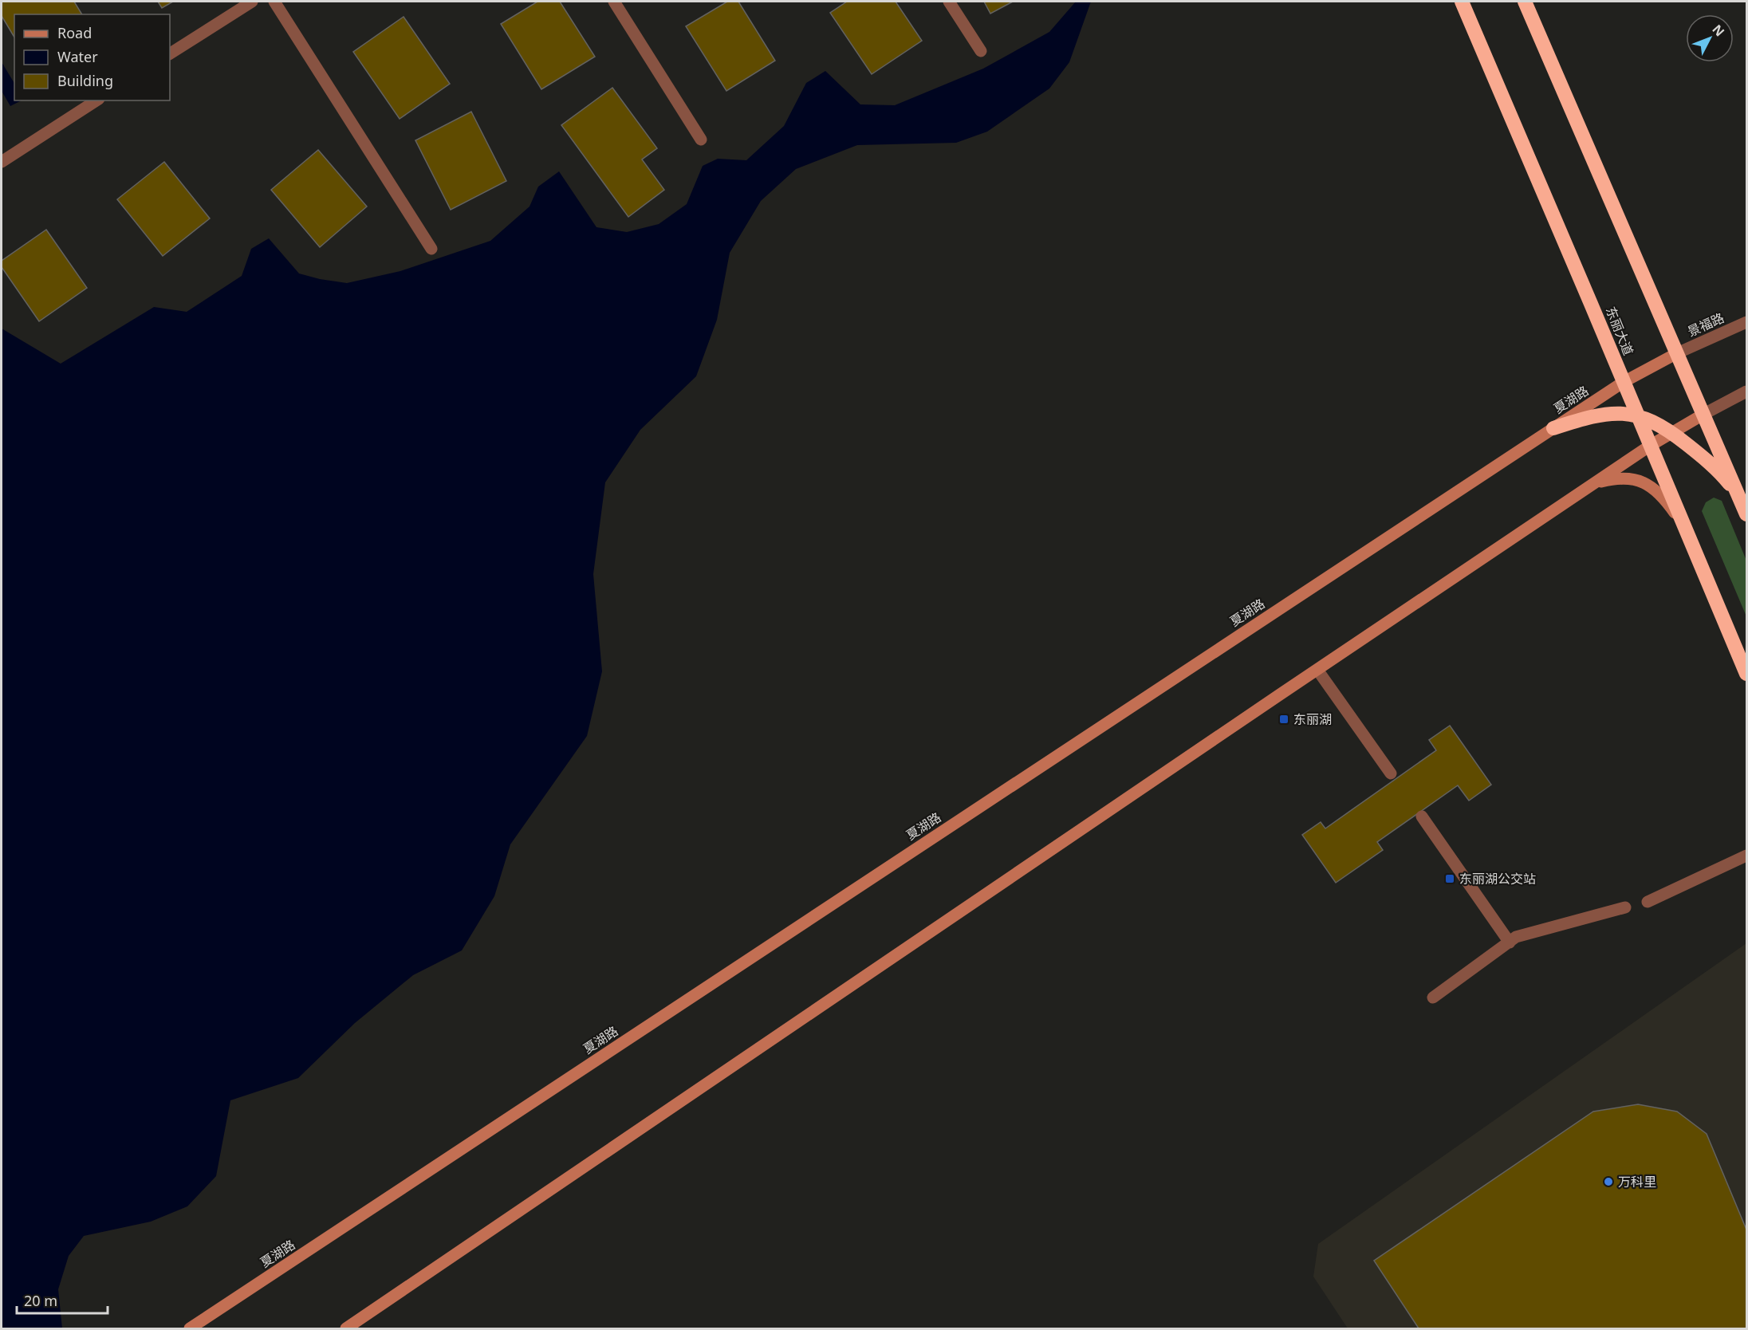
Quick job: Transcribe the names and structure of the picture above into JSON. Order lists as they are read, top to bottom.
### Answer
{
  "streets": {
    "highway": ["东丽大道"],
    "street": ["景福路", "夏湖路"]
  },
  "crossings": [
    ["景福路", "夏湖路"],
    ["东丽大道", "夏湖路"]
  ],
  "places": {
    "transit": ["东丽湖", "东丽湖公交站"],
    "other": ["万科里"]
  },
  "legend": ["Road", "Water", "Building"],
  "scale_bar": "20 m",
  "north": "top right"
}
